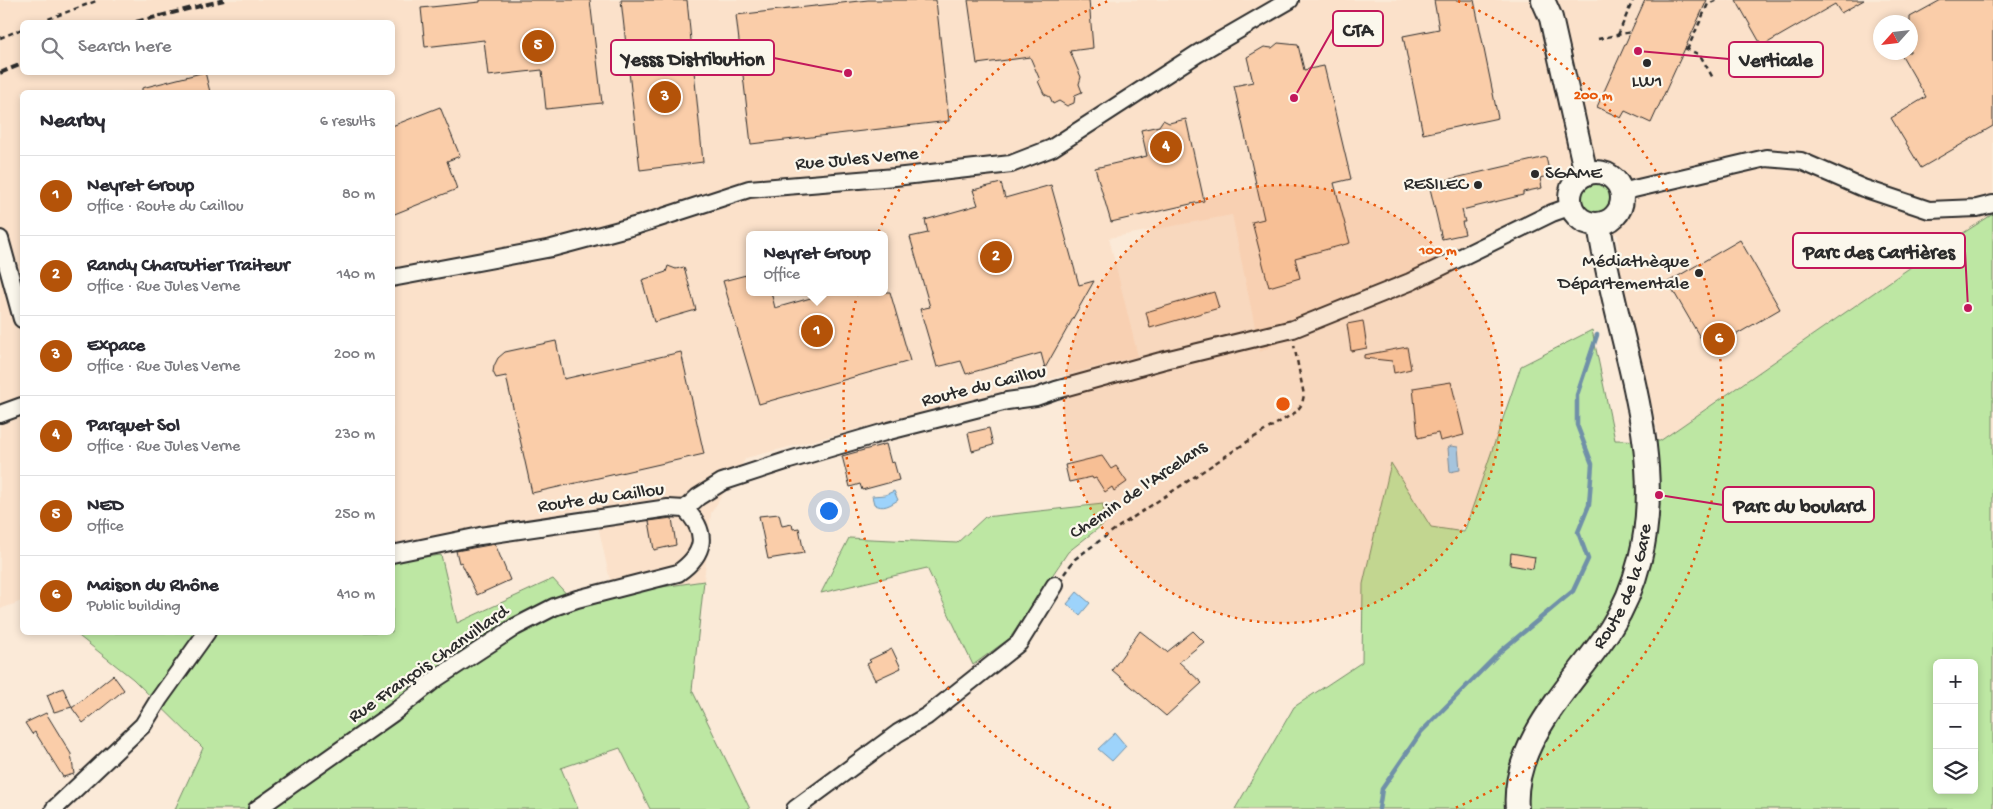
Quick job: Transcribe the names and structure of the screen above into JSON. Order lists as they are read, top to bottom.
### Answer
{
  "streets": {
    "main road": ["Route de la Gare"],
    "street": ["Rue Jules Verne", "Route du Caillou", "Rue François Chanvillard"],
    "path": ["Chemin de l'Arcelans"]
  },
  "crossings": [
    ["Route du Caillou", "Chemin de l'Arcelans"],
    ["Route du Caillou", "Route de la Gare"],
    ["Route du Caillou", "Rue François Chanvillard"]
  ],
  "places": [
    "Verticale",
    "LW1",
    "Yesss Distribution",
    "CTA",
    "SGAME",
    "RESILEC",
    "Médiathèque Départementale",
    "Parc des Cartières",
    "Parc du boulard"
  ],
  "north": "bottom left",
  "page": {
    "search": "Search here",
    "pins": [
      "5",
      "3",
      "4",
      "2",
      "1",
      "6"
    ],
    "heading": ["Nearby", "6 results"],
    "list": [
      {
        "mark": "1",
        "name": "Neyret Group",
        "note": "Office · Route du Caillou",
        "value": "80 m"
      },
      {
        "mark": "2",
        "name": "Randy Charcutier Traiteur",
        "note": "Office · Rue Jules Verne",
        "value": "140 m"
      },
      {
        "mark": "3",
        "name": "Expace",
        "note": "Office · Rue Jules Verne",
        "value": "200 m"
      },
      {
        "mark": "4",
        "name": "Parquet Sol",
        "note": "Office · Rue Jules Verne",
        "value": "230 m"
      },
      {
        "mark": "5",
        "name": "NED",
        "note": "Office",
        "value": "250 m"
      },
      {
        "mark": "6",
        "name": "Maison du Rhône",
        "note": "Public building",
        "value": "410 m"
      }
    ],
    "popup": ["Neyret Group", "Office"],
    "map_buttons": ["+", "−"]
  },
  "rings": ["200 m", "100 m"]
}
